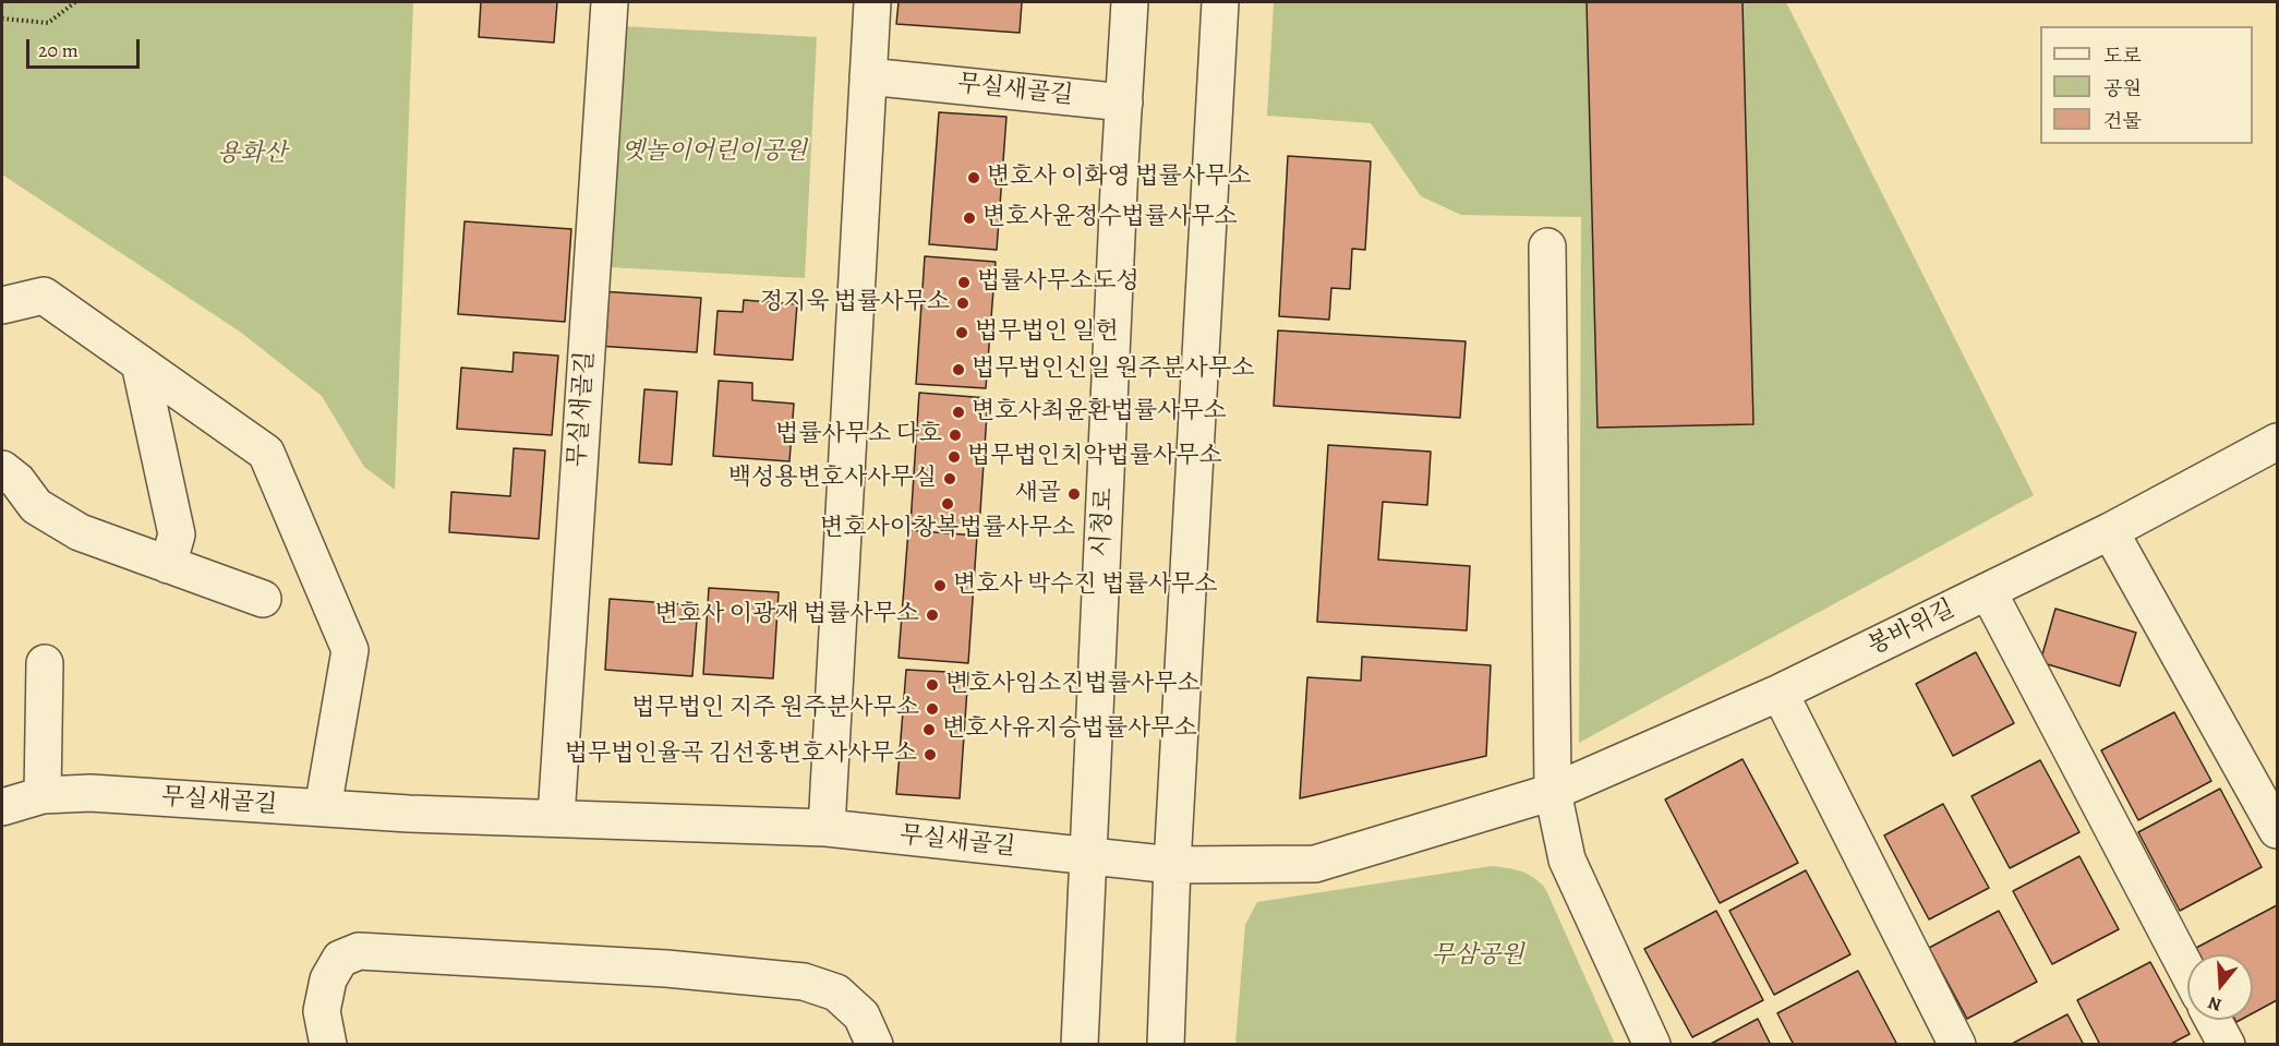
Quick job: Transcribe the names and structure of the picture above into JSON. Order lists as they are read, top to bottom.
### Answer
{
  "streets": {
    "street": ["무실새골길", "시청로", "봉바위길"]
  },
  "crossings": [
    ["무실새골길", "시청로"]
  ],
  "parks": ["옛놀이어린이공원", "용화산", "무삼공원"],
  "places": [
    "변호사 이화영 법률사무소",
    "변호사윤정수법률사무소",
    "법률사무소도성",
    "정지욱 법률사무소",
    "법무법인 일헌",
    "법무법인신일 원주분사무소",
    "변호사최윤환법률사무소",
    "법률사무소 다호",
    "법무법인치악법률사무소",
    "백성용변호사사무실",
    "새골",
    "변호사이창복법률사무소",
    "변호사 박수진 법률사무소",
    "변호사 이광재 법률사무소",
    "변호사임소진법률사무소",
    "법무법인 지주 원주분사무소",
    "변호사유지승법률사무소",
    "법무법인율곡 김선홍변호사사무소"
  ],
  "legend": ["도로", "공원", "건물"],
  "scale_bar": "20 m",
  "north": "bottom"
}
